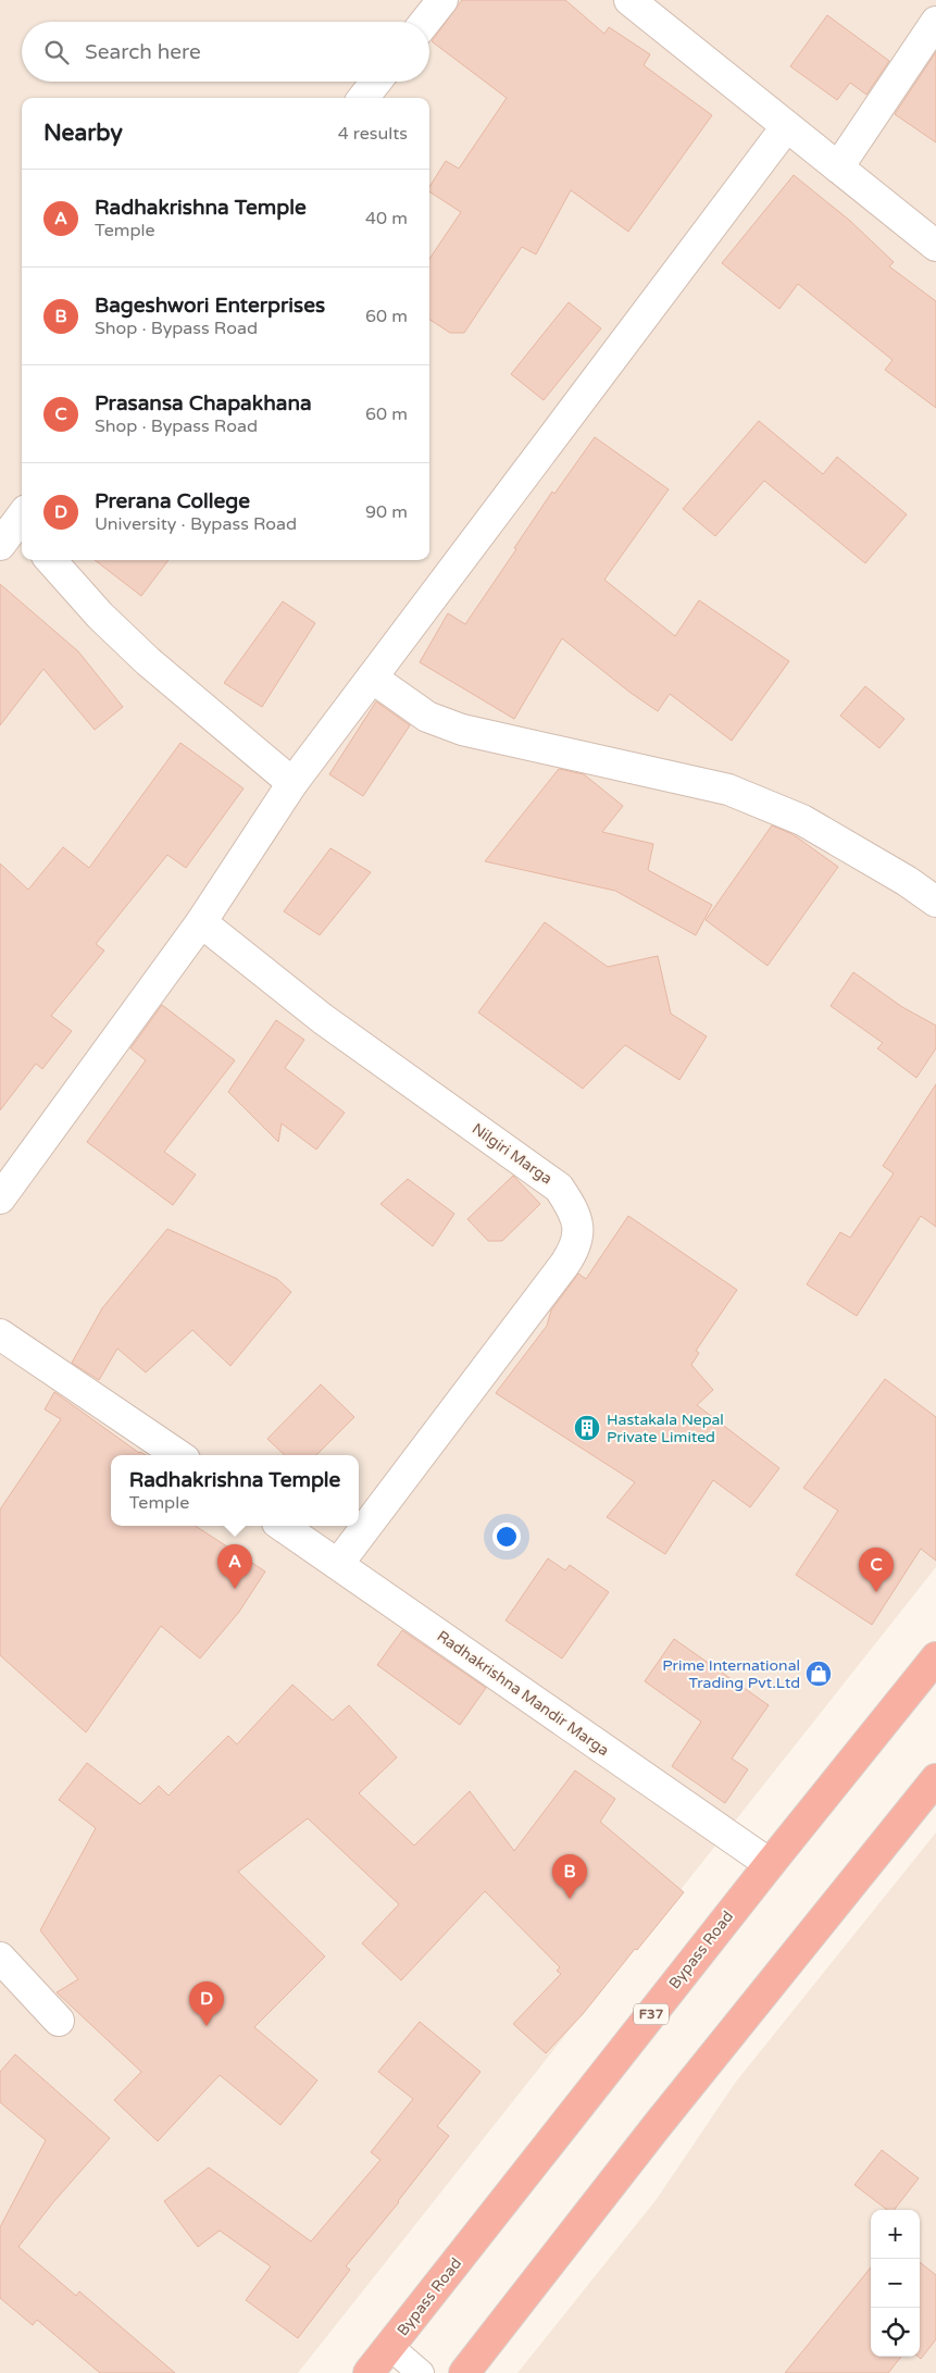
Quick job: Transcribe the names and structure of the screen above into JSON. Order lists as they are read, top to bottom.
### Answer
{
  "streets": {
    "highway": ["Bypass Road", "F37"],
    "street": ["Nilgiri Marga", "Radhakrishna Mandir Marga"]
  },
  "crossings": [
    ["Nilgiri Marga", "Radhakrishna Mandir Marga"],
    ["Radhakrishna Mandir Marga", "Bypass Road"]
  ],
  "places": {
    "building": ["Hastakala Nepal Private Limited"],
    "shop": ["Prime International Trading Pvt.Ltd"]
  },
  "page": {
    "search": "Search here",
    "heading": ["Nearby", "4 results"],
    "list": [
      {
        "mark": "A",
        "name": "Radhakrishna Temple",
        "note": "Temple",
        "value": "40 m"
      },
      {
        "mark": "B",
        "name": "Bageshwori Enterprises",
        "note": "Shop · Bypass Road",
        "value": "60 m"
      },
      {
        "mark": "C",
        "name": "Prasansa Chapakhana",
        "note": "Shop · Bypass Road",
        "value": "60 m"
      },
      {
        "mark": "D",
        "name": "Prerana College",
        "note": "University · Bypass Road",
        "value": "90 m"
      }
    ],
    "popup": ["Radhakrishna Temple", "Temple"],
    "pins": [
      "A",
      "C",
      "B",
      "D"
    ],
    "map_buttons": ["+", "−"]
  }
}
